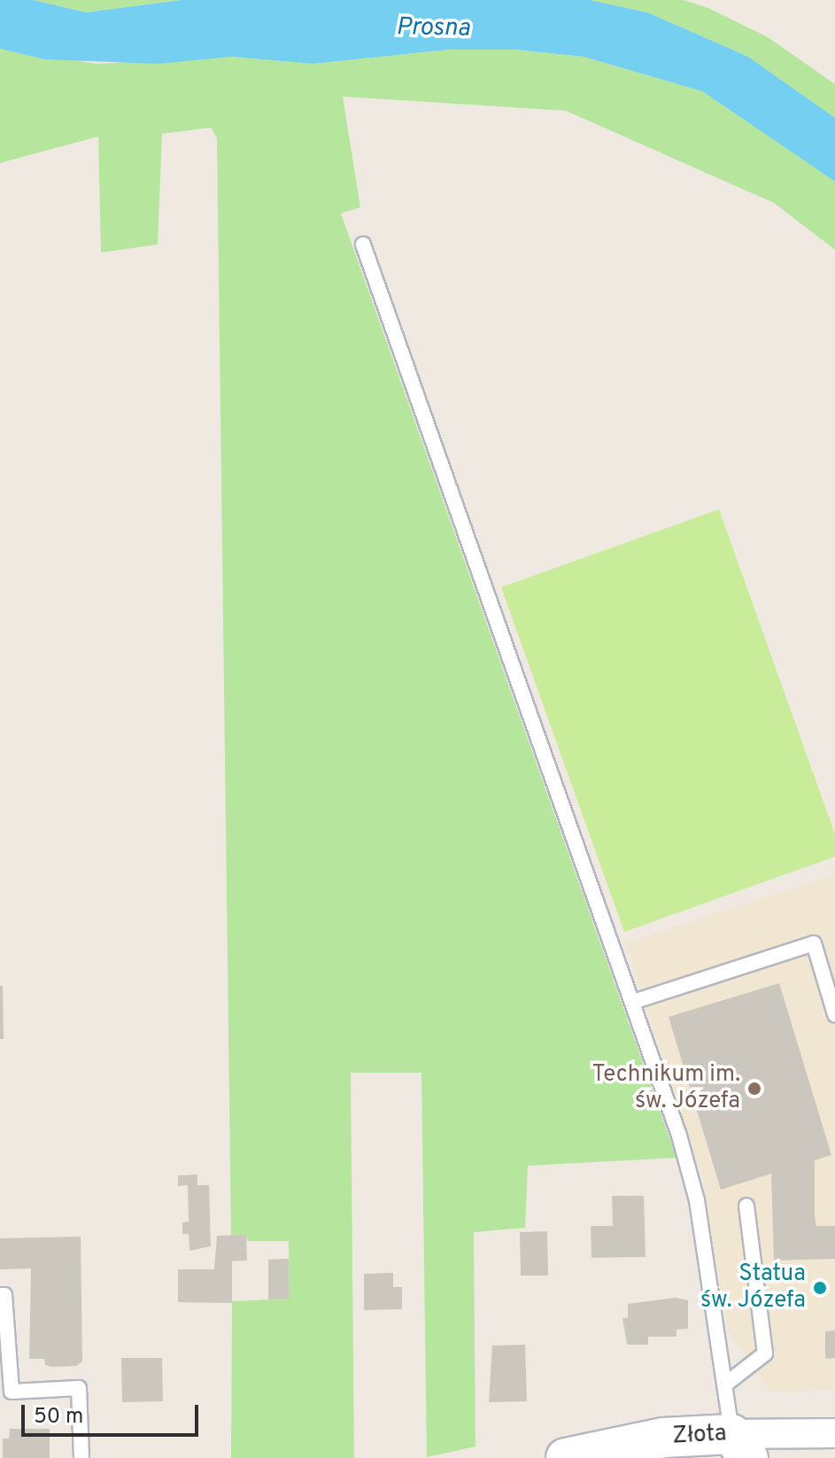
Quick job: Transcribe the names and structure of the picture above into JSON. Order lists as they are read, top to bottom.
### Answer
{
  "streets": {
    "street": ["Złota"]
  },
  "water": ["Prosna"],
  "places": ["Technikum im. św. Józefa", "Statua św. Józefa"],
  "scale_bar": "50 m"
}
